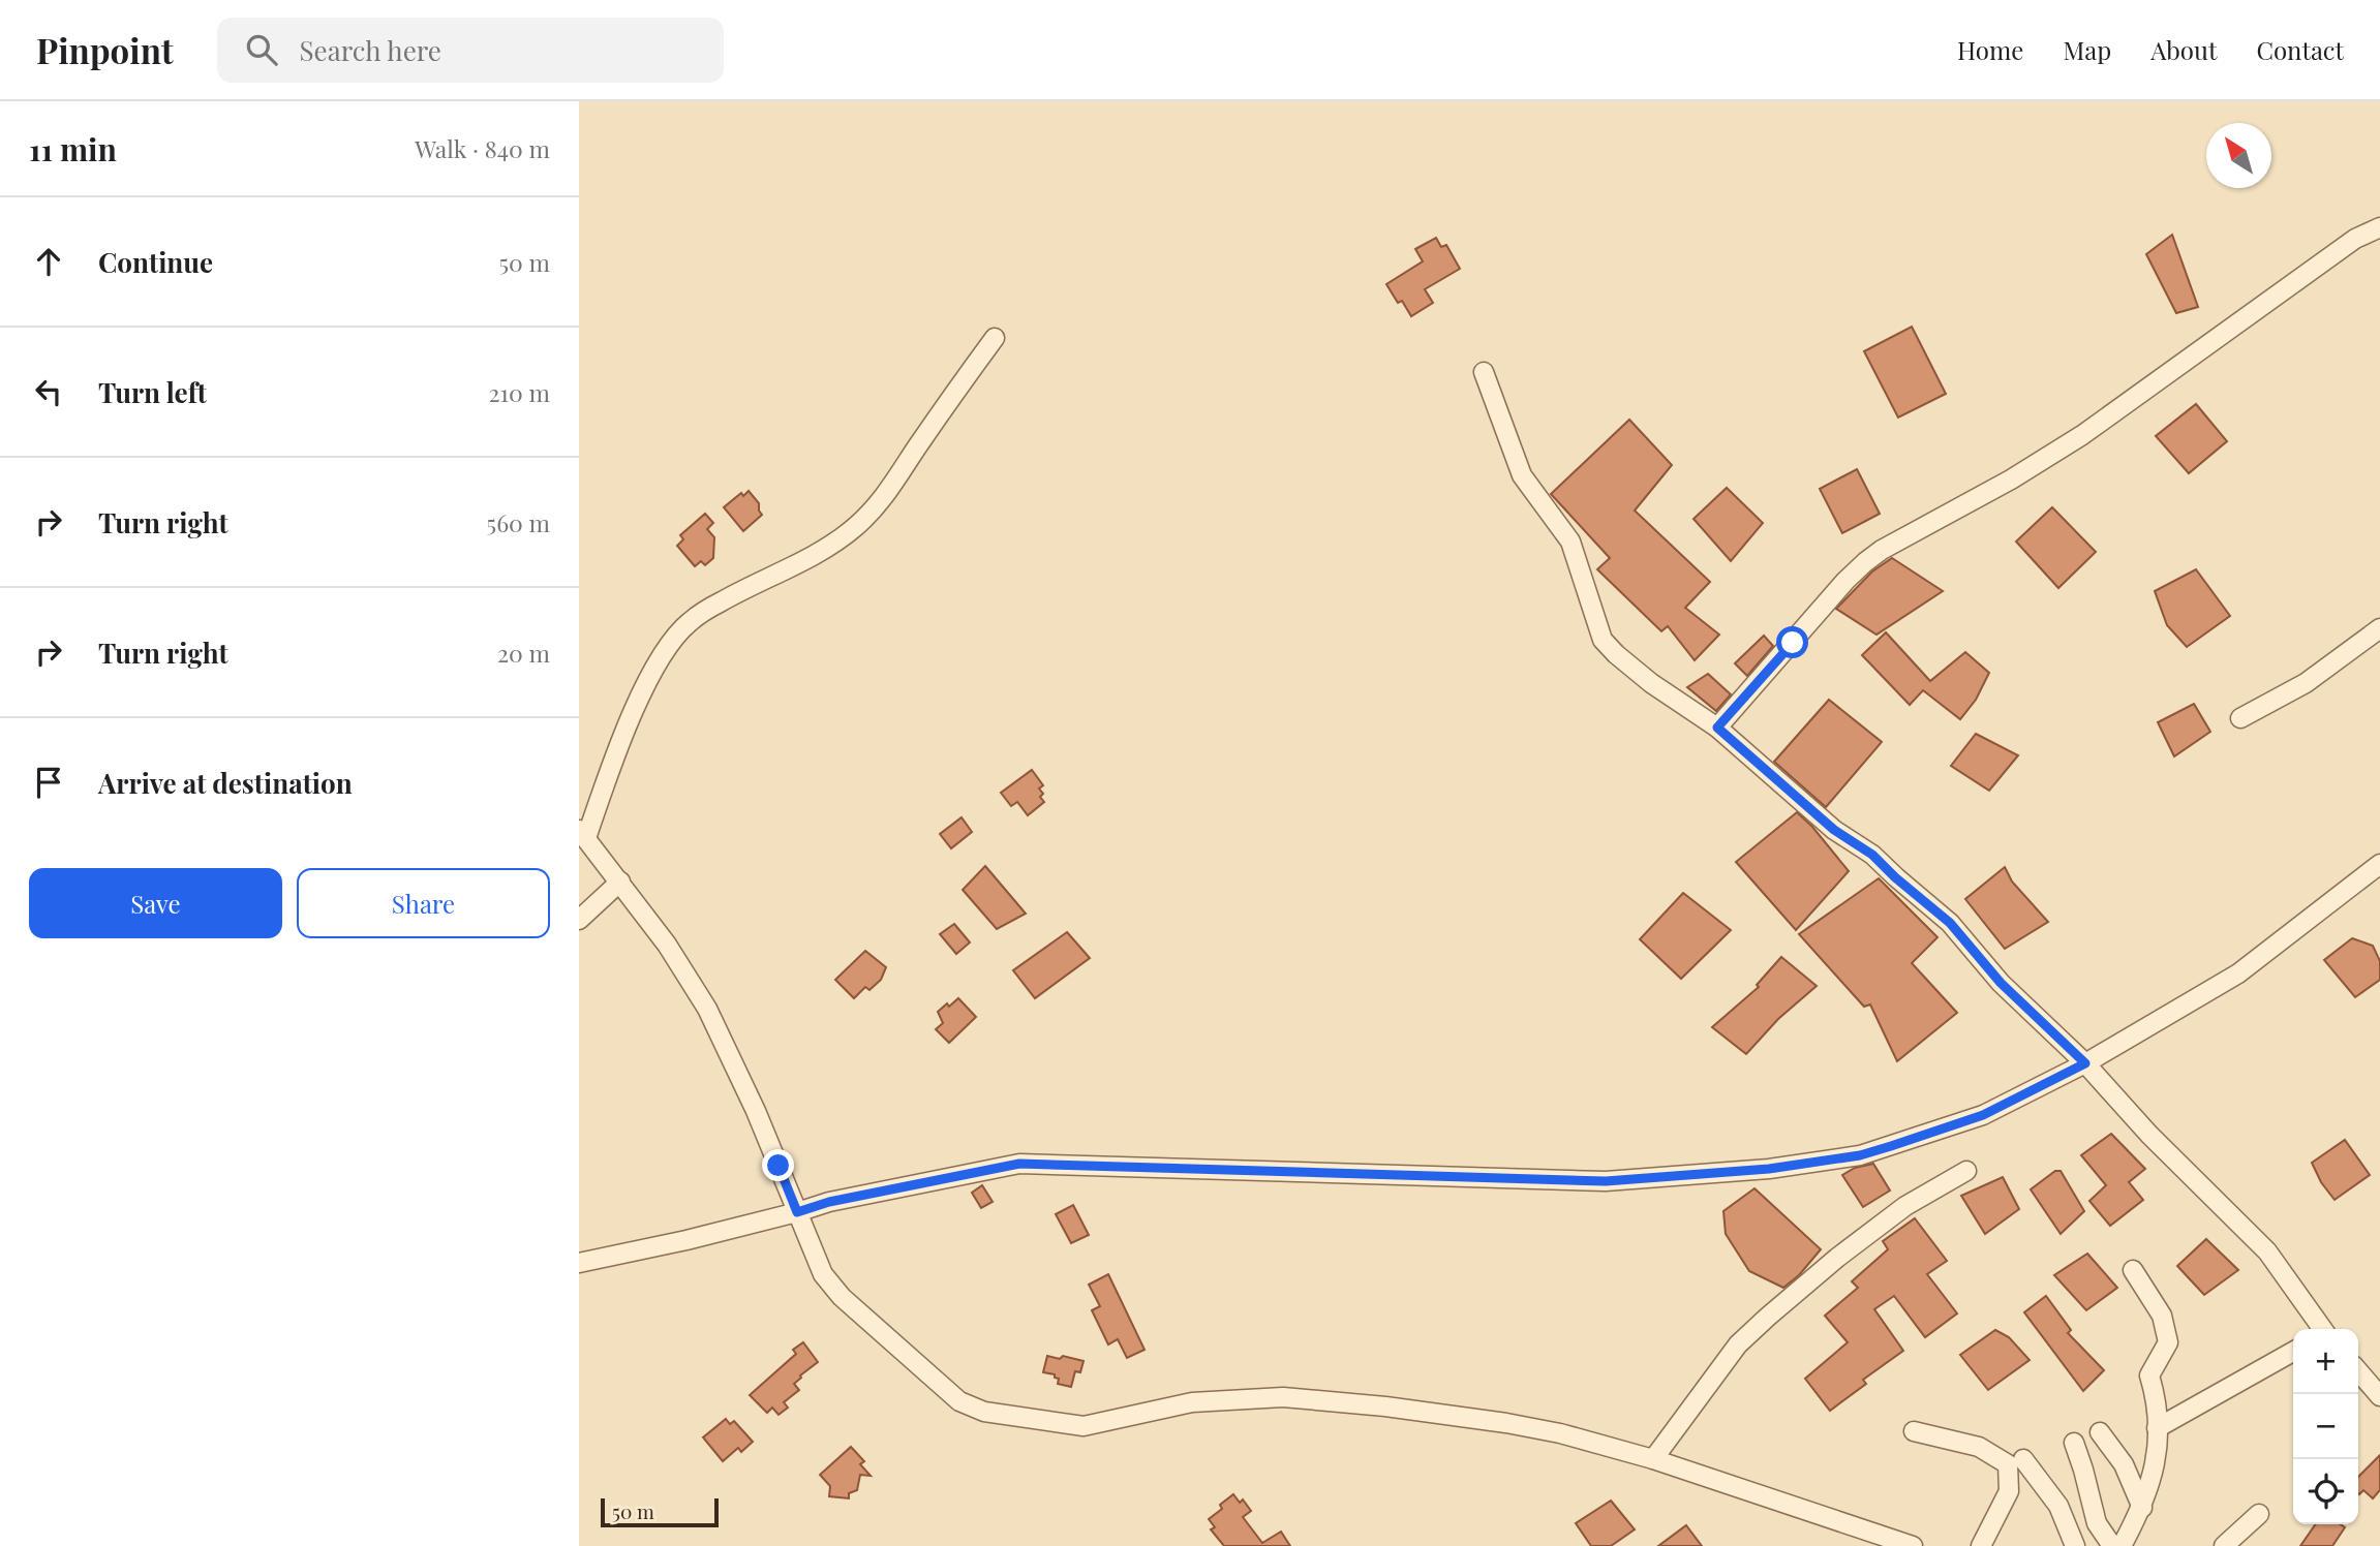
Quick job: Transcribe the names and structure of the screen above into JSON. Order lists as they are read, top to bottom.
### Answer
{
  "scale_bar": "50 m",
  "north": "top left",
  "page": {
    "header": "Pinpoint",
    "search": "Search here",
    "nav": [
      "Home",
      "Map",
      "About",
      "Contact"
    ],
    "heading": ["11 min", "Walk · 840 m"],
    "list": [
      ["Continue", "50 m"],
      ["Turn left", "210 m"],
      ["Turn right", "560 m"],
      ["Turn right", "20 m"],
      "Arrive at destination"
    ],
    "buttons": ["Save", "Share"],
    "map_buttons": ["+", "−"],
    "scale": "50 m"
  }
}
